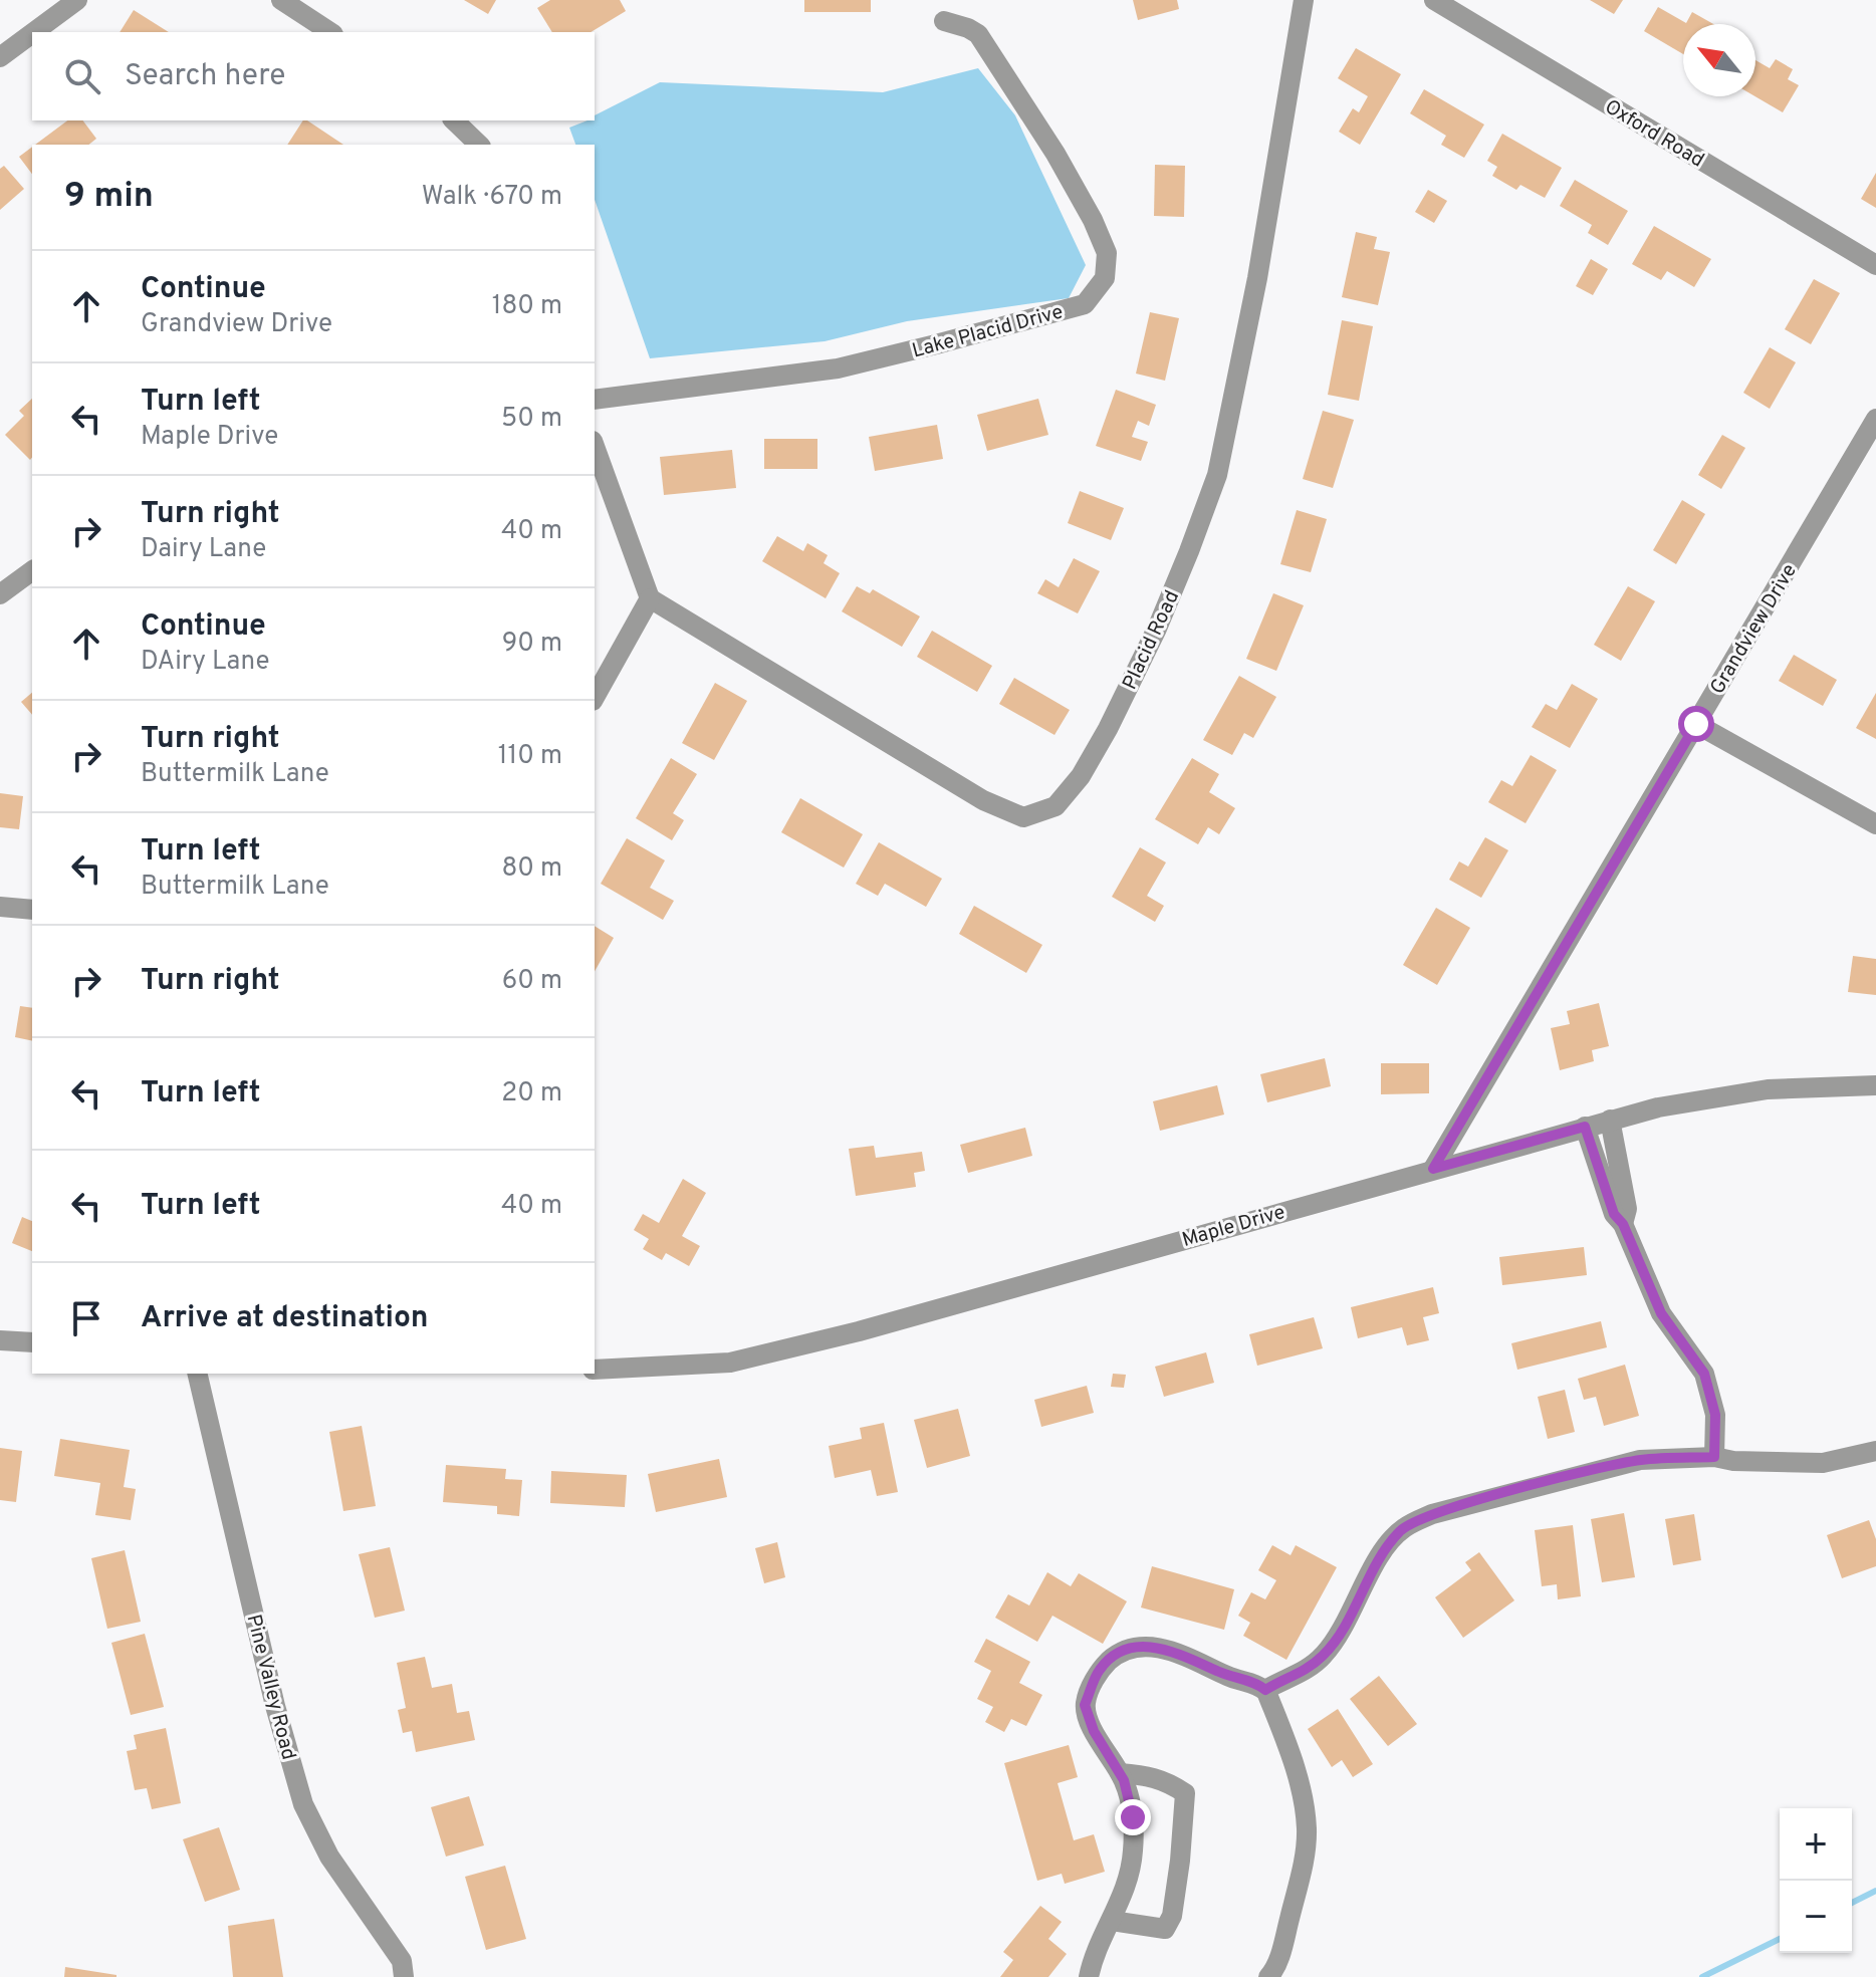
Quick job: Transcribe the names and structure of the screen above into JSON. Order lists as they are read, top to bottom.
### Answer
{
  "streets": {
    "street": [
      "Oxford Road",
      "Lake Placid Drive",
      "Grandview Drive",
      "Placid Road",
      "Maple Drive",
      "Pine Valley Road"
    ]
  },
  "crossings": [
    ["Grandview Drive", "Maple Drive"]
  ],
  "north": "top left",
  "page": {
    "search": "Search here",
    "heading": ["9 min", "Walk · 670 m"],
    "list": [
      ["Continue", "Grandview Drive", "180 m"],
      ["Turn left", "Maple Drive", "50 m"],
      ["Turn right", "Dairy Lane", "40 m"],
      ["Continue", "DAiry Lane", "90 m"],
      ["Turn right", "Buttermilk Lane", "110 m"],
      ["Turn left", "Buttermilk Lane", "80 m"],
      ["Turn right", "60 m"],
      ["Turn left", "20 m"],
      ["Turn left", "40 m"],
      "Arrive at destination"
    ],
    "map_buttons": ["+", "−"]
  }
}
